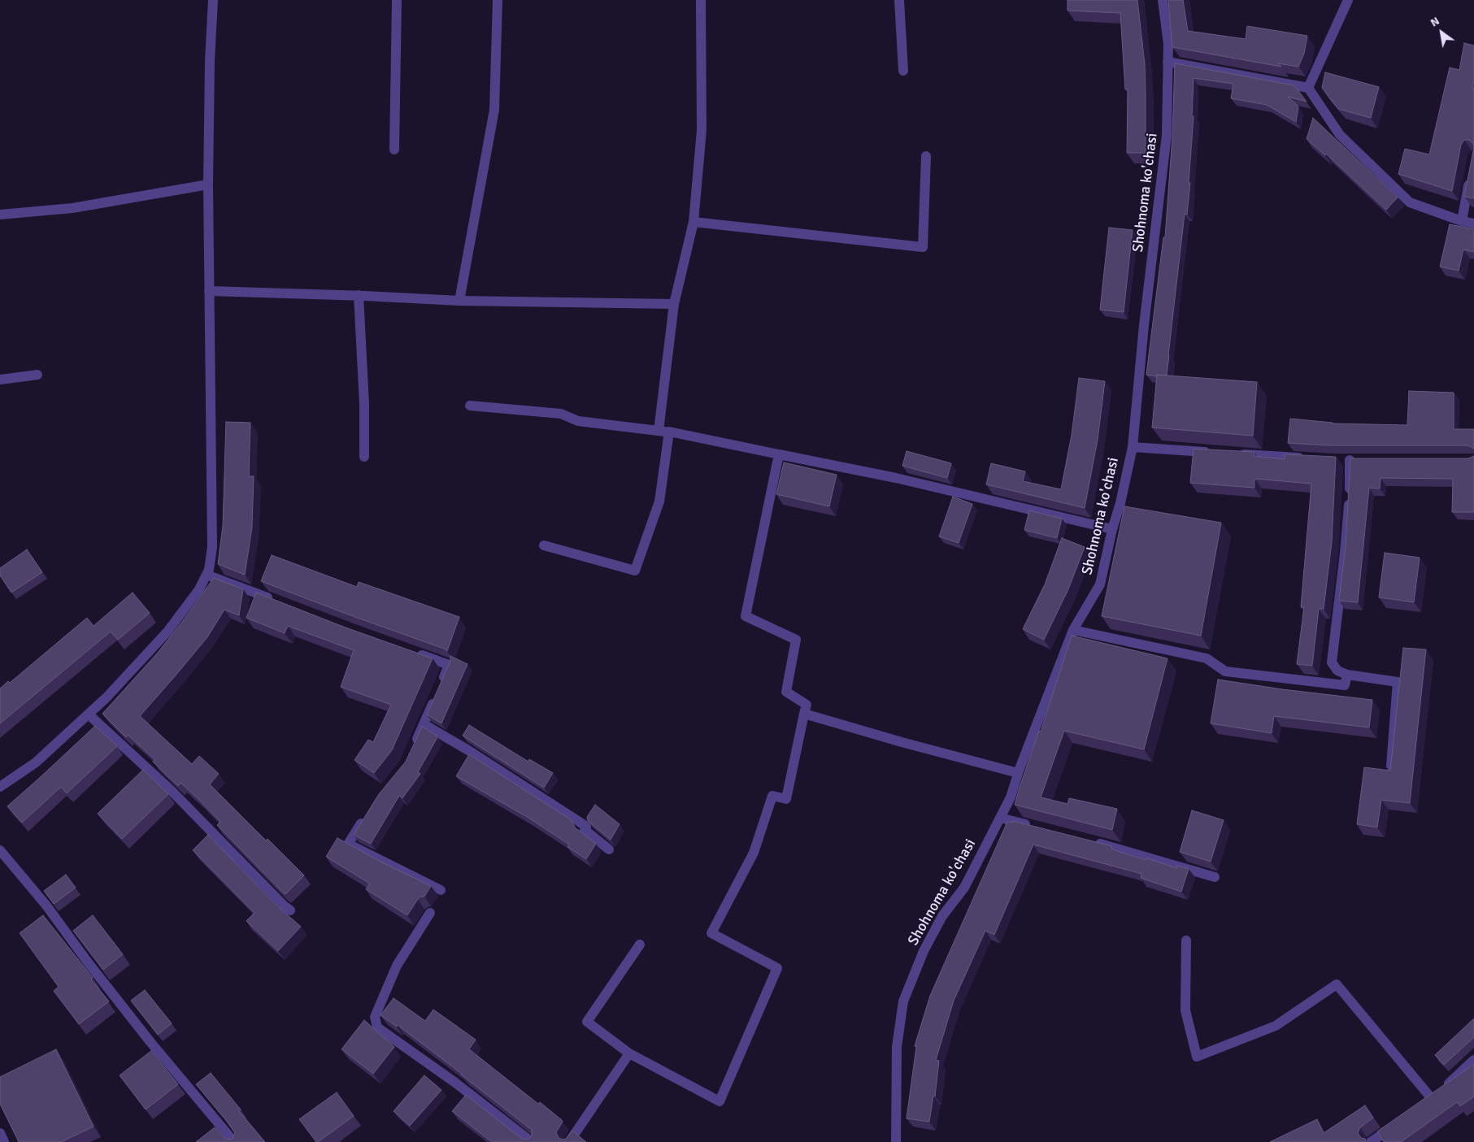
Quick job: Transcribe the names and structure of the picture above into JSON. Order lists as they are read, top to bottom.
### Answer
{
  "streets": {
    "street": ["Shohnoma ko'chasi"]
  },
  "north": "top left"
}
